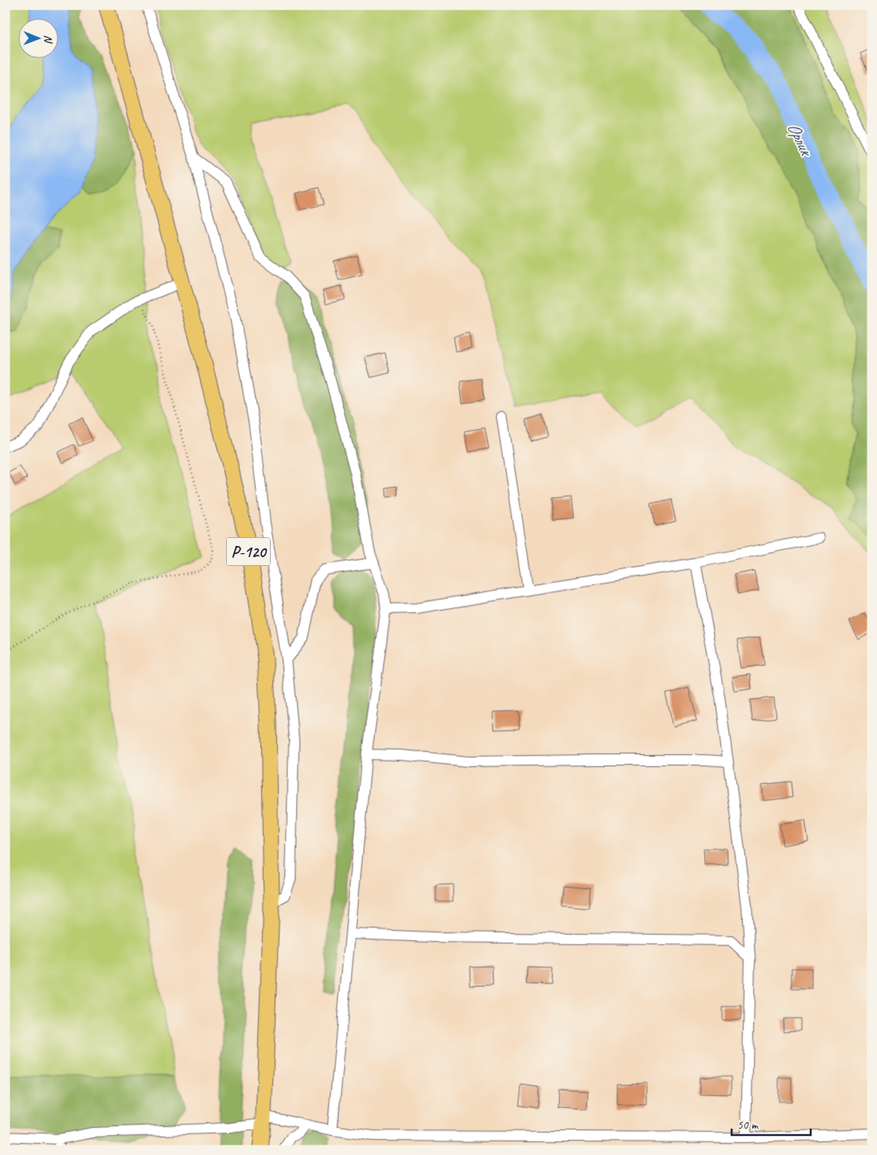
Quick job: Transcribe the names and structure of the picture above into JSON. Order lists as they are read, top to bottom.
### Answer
{
  "streets": {
    "highway": ["Р-120"]
  },
  "water": ["Орлик"],
  "scale_bar": "50 m",
  "north": "right"
}
